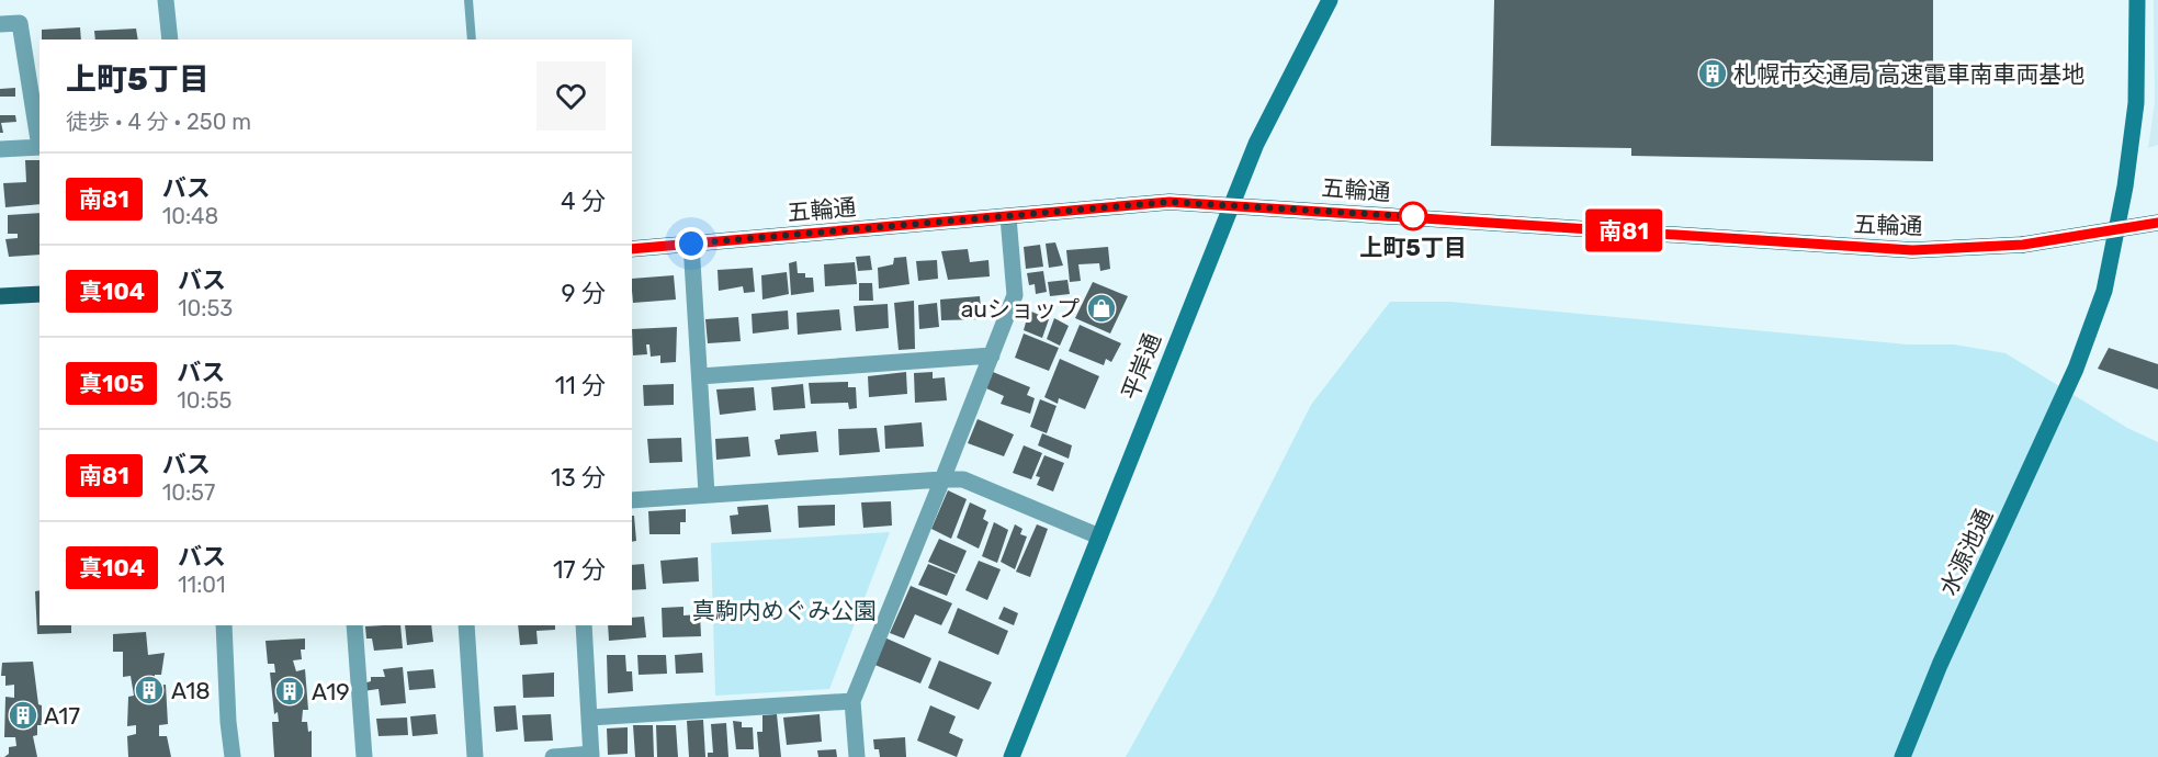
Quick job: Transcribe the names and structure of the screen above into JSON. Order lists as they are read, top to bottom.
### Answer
{
  "streets": {
    "main road": ["五輪通"],
    "street": ["平岸通", "水源池通"]
  },
  "crossings": [
    ["五輪通", "平岸通"]
  ],
  "parks": ["真駒内めぐみ公園"],
  "places": {
    "building": [
      "札幌市交通局 高速電車南車両基地",
      "A18",
      "A19",
      "A17"
    ],
    "other": ["上町5丁目"],
    "shop": ["auショップ"]
  },
  "lines": ["bus line 南81"],
  "page": {
    "on_map": "南81",
    "heading": ["上町5丁目", "徒歩 · 4 分 · 250 m"],
    "list": [
      {
        "mark": "南81",
        "name": "バス",
        "note": "10:48",
        "value": "4 分"
      },
      {
        "mark": "真104",
        "name": "バス",
        "note": "10:53",
        "value": "9 分"
      },
      {
        "mark": "真105",
        "name": "バス",
        "note": "10:55",
        "value": "11 分"
      },
      {
        "mark": "南81",
        "name": "バス",
        "note": "10:57",
        "value": "13 分"
      },
      {
        "mark": "真104",
        "name": "バス",
        "note": "11:01",
        "value": "17 分"
      }
    ]
  }
}
